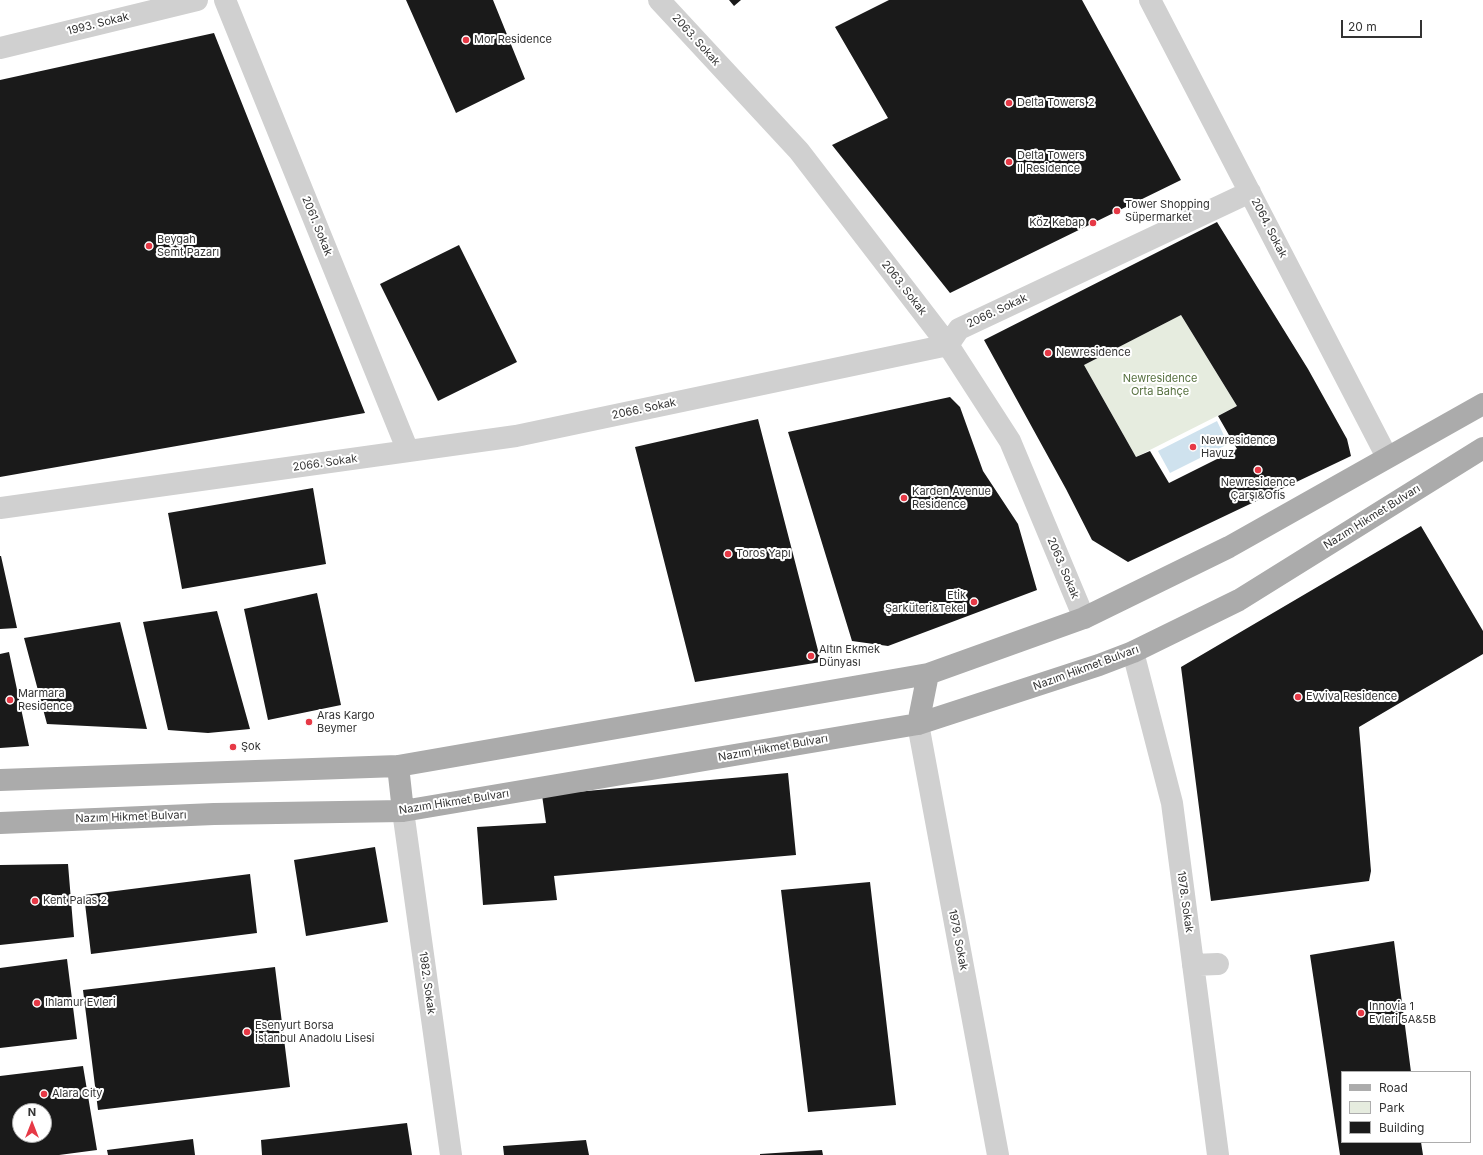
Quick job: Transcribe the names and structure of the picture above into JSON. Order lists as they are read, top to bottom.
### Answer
{
  "streets": {
    "main road": ["Nazım Hikmet Bulvarı"],
    "street": [
      "1993. Sokak",
      "2063. Sokak",
      "2061. Sokak",
      "2064. Sokak",
      "2066. Sokak",
      "1978. Sokak",
      "1979. Sokak",
      "1982. Sokak"
    ]
  },
  "crossings": [
    ["2063. Sokak", "2066. Sokak"],
    ["2061. Sokak", "2066. Sokak"],
    ["2064. Sokak", "2066. Sokak"],
    ["Nazım Hikmet Bulvarı", "1978. Sokak"],
    ["Nazım Hikmet Bulvarı", "1979. Sokak"],
    ["Nazım Hikmet Bulvarı", "1982. Sokak"]
  ],
  "parks": ["Newresidence Orta Bahçe"],
  "places": [
    "Mor Residence",
    "Delta Towers 2",
    "Delta Towers II Residence",
    "Tower Shopping Süpermarket",
    "Köz Kebap",
    "Beygah Semt Pazarı",
    "Newresidence",
    "Newresidence Havuz",
    "Newresidence Çarşı&Ofis",
    "Karden Avenue Residence",
    "Toros Yapı",
    "Etik Şarküteri&Tekel",
    "Altın Ekmek Dünyası",
    "Evviva Residence",
    "Marmara Residence",
    "Aras Kargo Beymer",
    "Şok",
    "Kent Palas 2",
    "Ihlamur Evleri",
    "Innovia 1 Evleri 5A&5B",
    "Esenyurt Borsa İstanbul Anadolu Lisesi",
    "Alara City"
  ],
  "legend": ["Road", "Park", "Building"],
  "scale_bar": "20 m",
  "north": "top"
}
